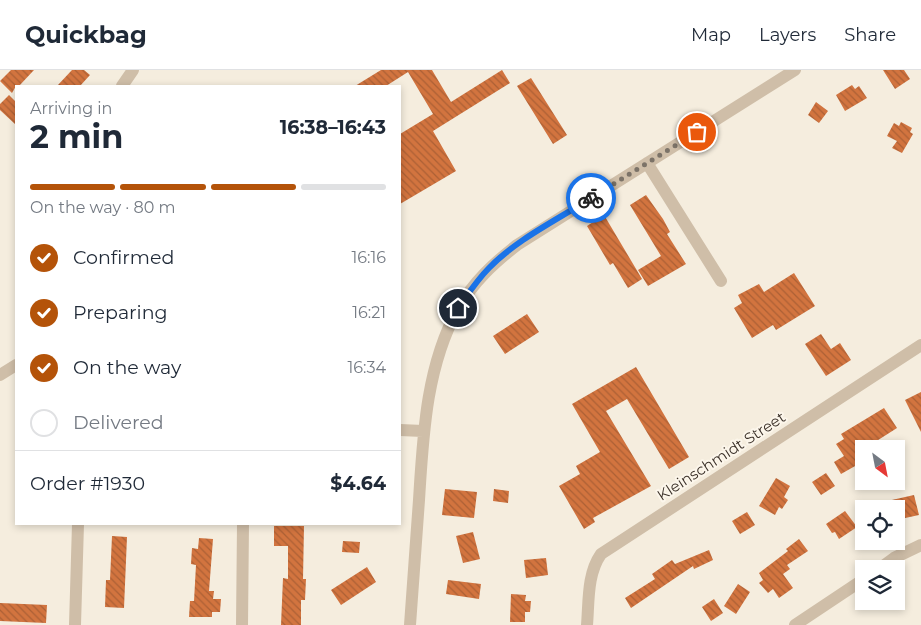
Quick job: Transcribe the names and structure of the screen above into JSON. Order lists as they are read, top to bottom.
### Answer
{
  "streets": {
    "street": ["Kleinschmidt Street"]
  },
  "north": "bottom right",
  "page": {
    "header": "Quickbag",
    "nav": ["Map", "Layers", "Share"],
    "heading": ["2 min", "Arriving in", "16:38–16:43"],
    "panel": ["Order #1930", "$4.64"],
    "bar": "On the way · 80 m",
    "list": [
      ["Confirmed", "16:16"],
      ["Preparing", "16:21"],
      ["On the way", "16:34"],
      "Delivered"
    ]
  }
}
